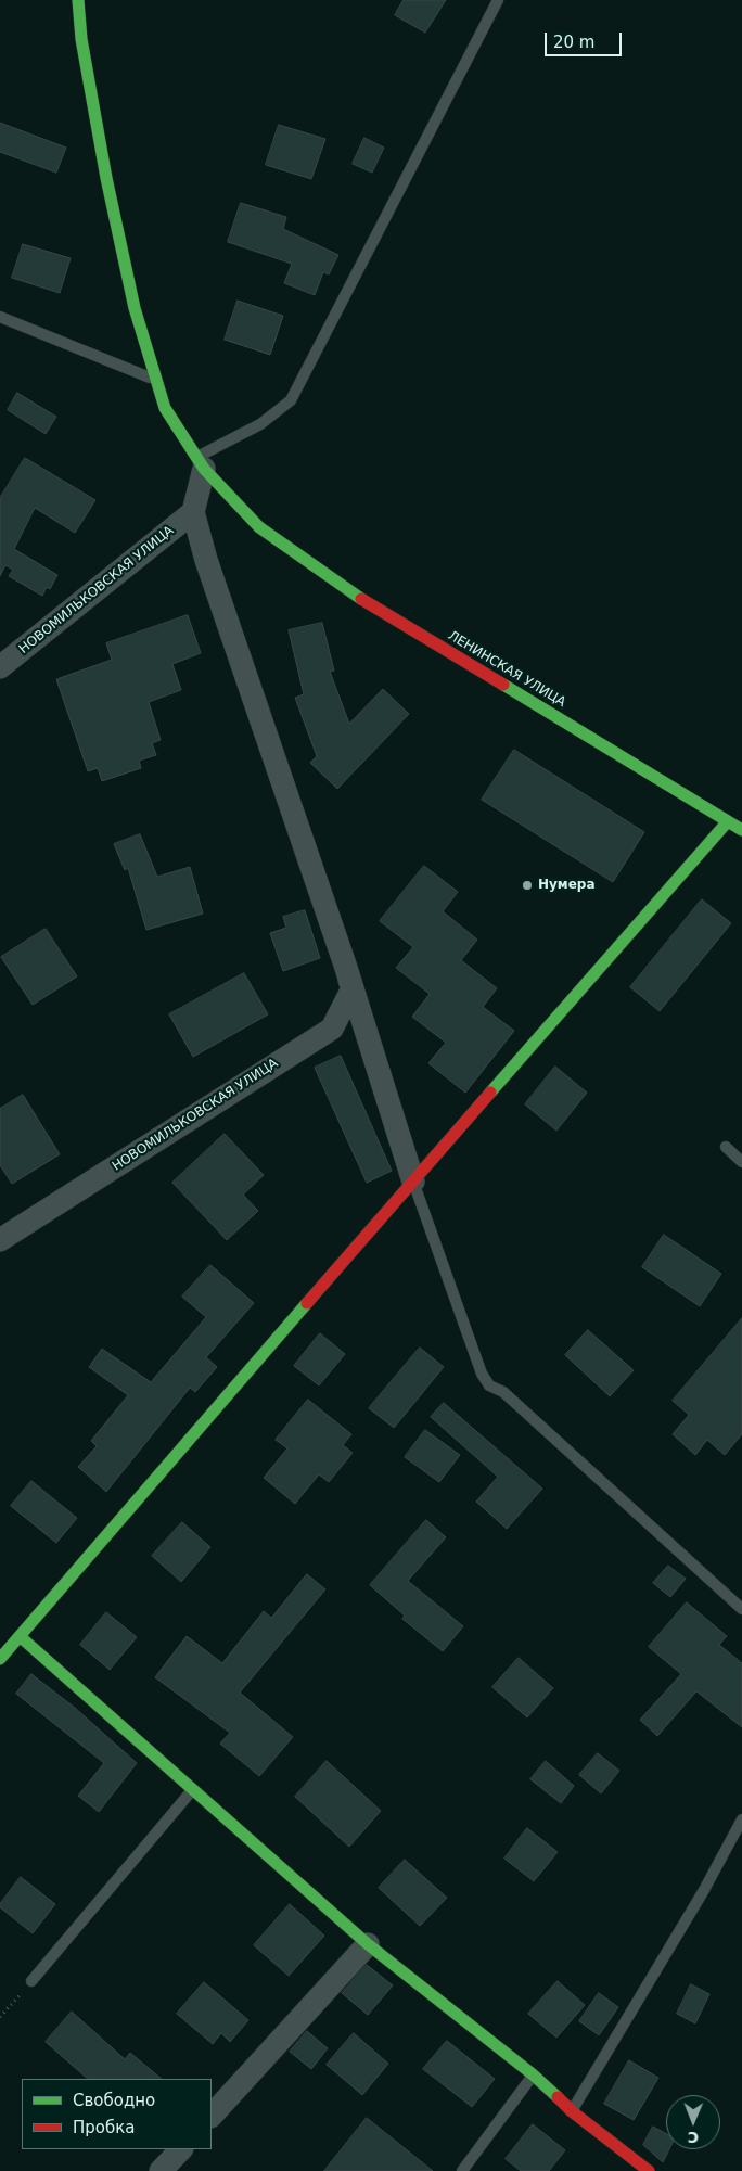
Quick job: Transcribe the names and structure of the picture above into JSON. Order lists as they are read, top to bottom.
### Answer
{
  "streets": {
    "street": ["НОВОМИЛЬКОВСКАЯ УЛИЦА", "ЛЕНИНСКАЯ УЛИЦА"]
  },
  "places": ["Нумера"],
  "legend": ["Свободно", "Пробка"],
  "scale_bar": "20 m",
  "north": "bottom"
}
